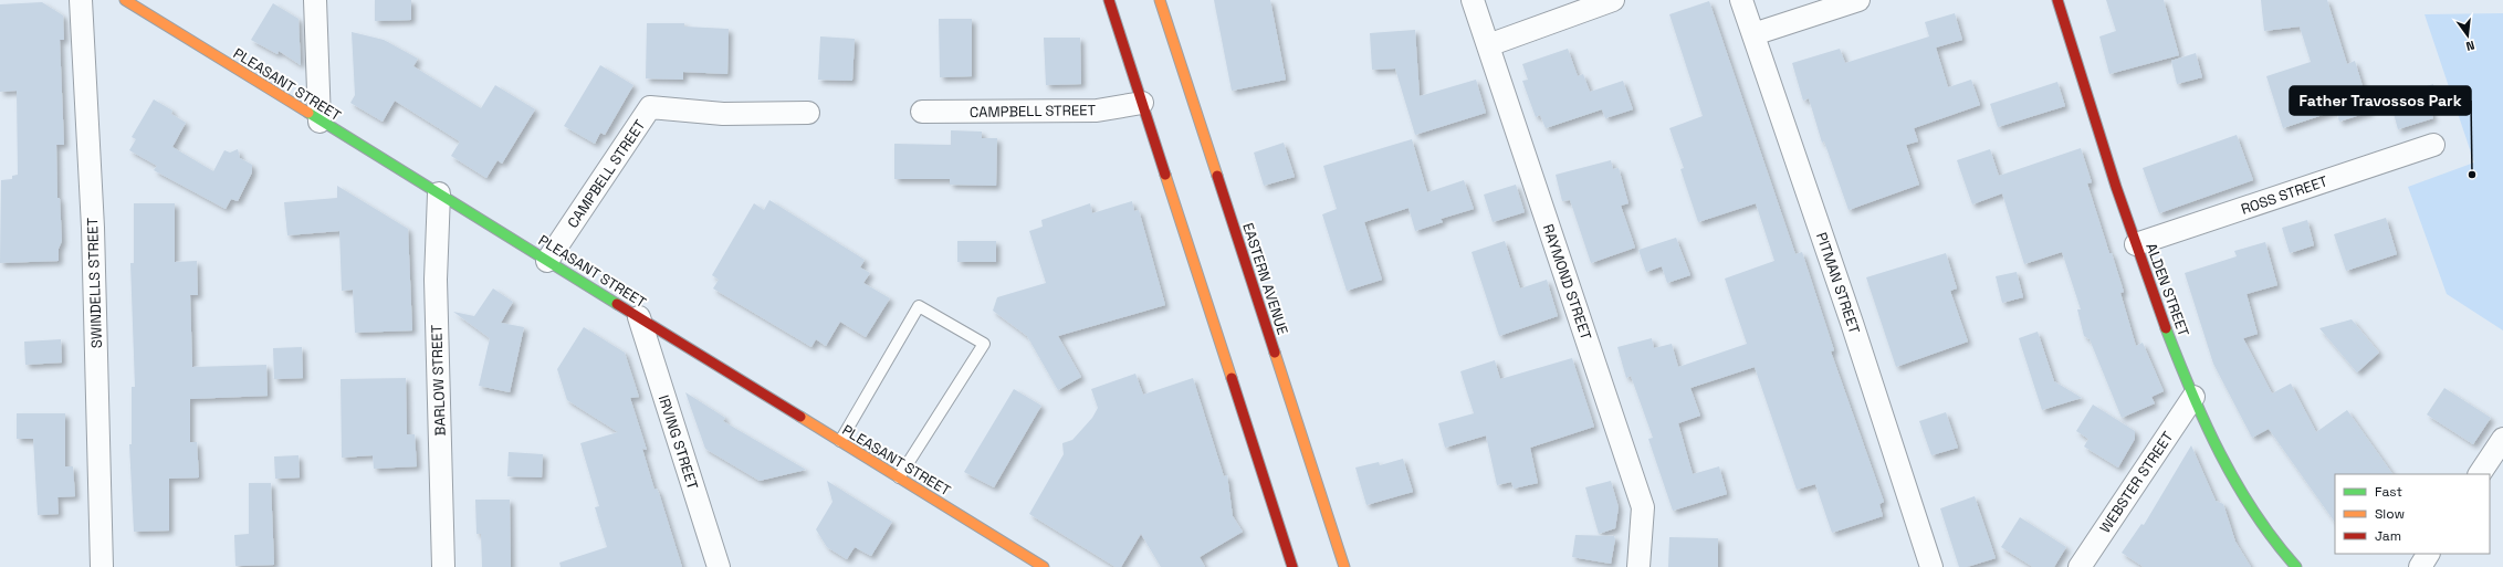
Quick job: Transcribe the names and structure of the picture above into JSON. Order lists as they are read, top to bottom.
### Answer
{
  "streets": {
    "street": [
      "PLEASANT STREET",
      "CAMPBELL STREET",
      "ROSS STREET",
      "EASTERN AVENUE",
      "RAYMOND STREET",
      "SWINDELLS STREET",
      "PITMAN STREET",
      "ALDEN STREET",
      "BARLOW STREET",
      "IRVING STREET",
      "WEBSTER STREET"
    ]
  },
  "crossings": [
    ["PLEASANT STREET", "CAMPBELL STREET"],
    ["PLEASANT STREET", "BARLOW STREET"],
    ["PLEASANT STREET", "IRVING STREET"],
    ["ROSS STREET", "ALDEN STREET"],
    ["ALDEN STREET", "WEBSTER STREET"]
  ],
  "places": ["Father Travossos Park"],
  "legend": ["Fast", "Slow", "Jam"],
  "north": "bottom"
}
